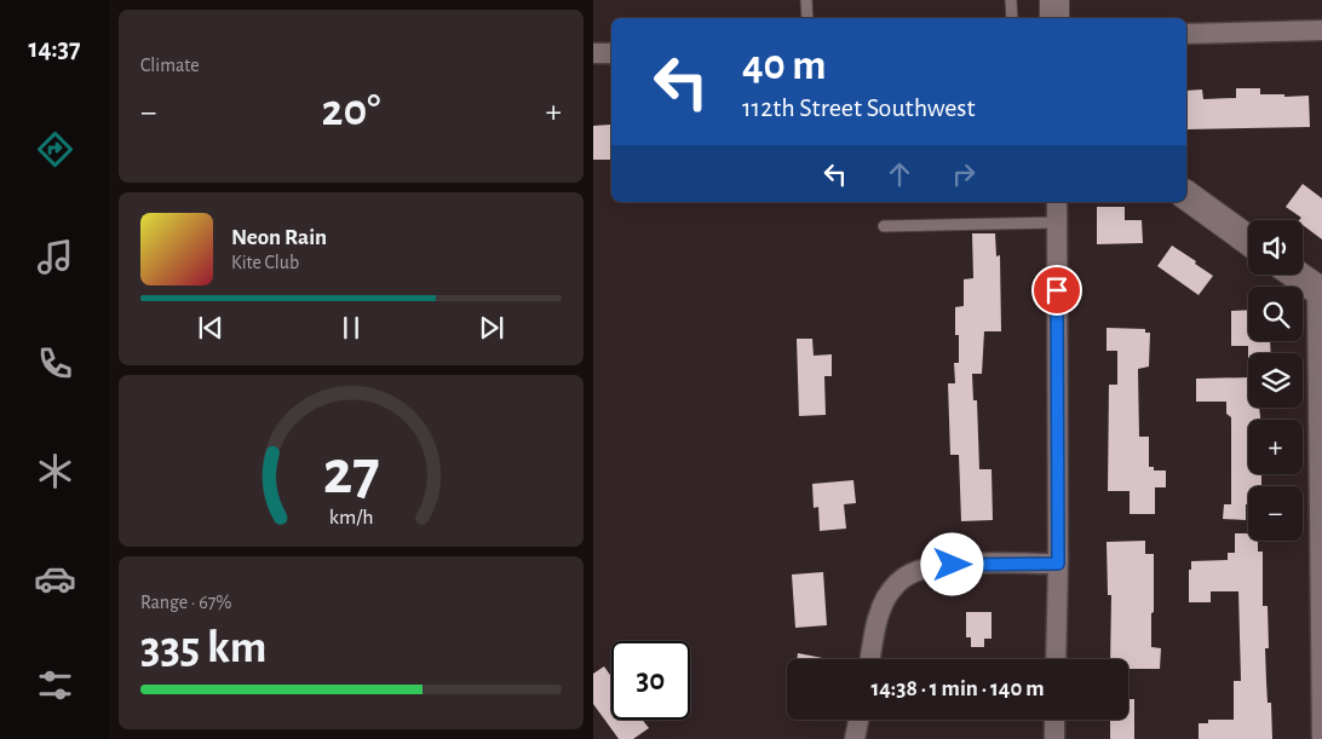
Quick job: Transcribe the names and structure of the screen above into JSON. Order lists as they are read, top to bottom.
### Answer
{
  "page": {
    "tabs": "14:37",
    "tile": [
      "Climate",
      ["Range · 67%", "335 km"]
    ],
    "turn": ["40 m", "112th Street Southwest"],
    "heat": ["−", "20°", "+"],
    "song": ["Neon Rain", "Kite Club"],
    "map_buttons": ["+", "−"],
    "limit": "30",
    "trip": "14:38 · 1 min · 140 m",
    "gauge": ["27", "km/h"]
  }
}
